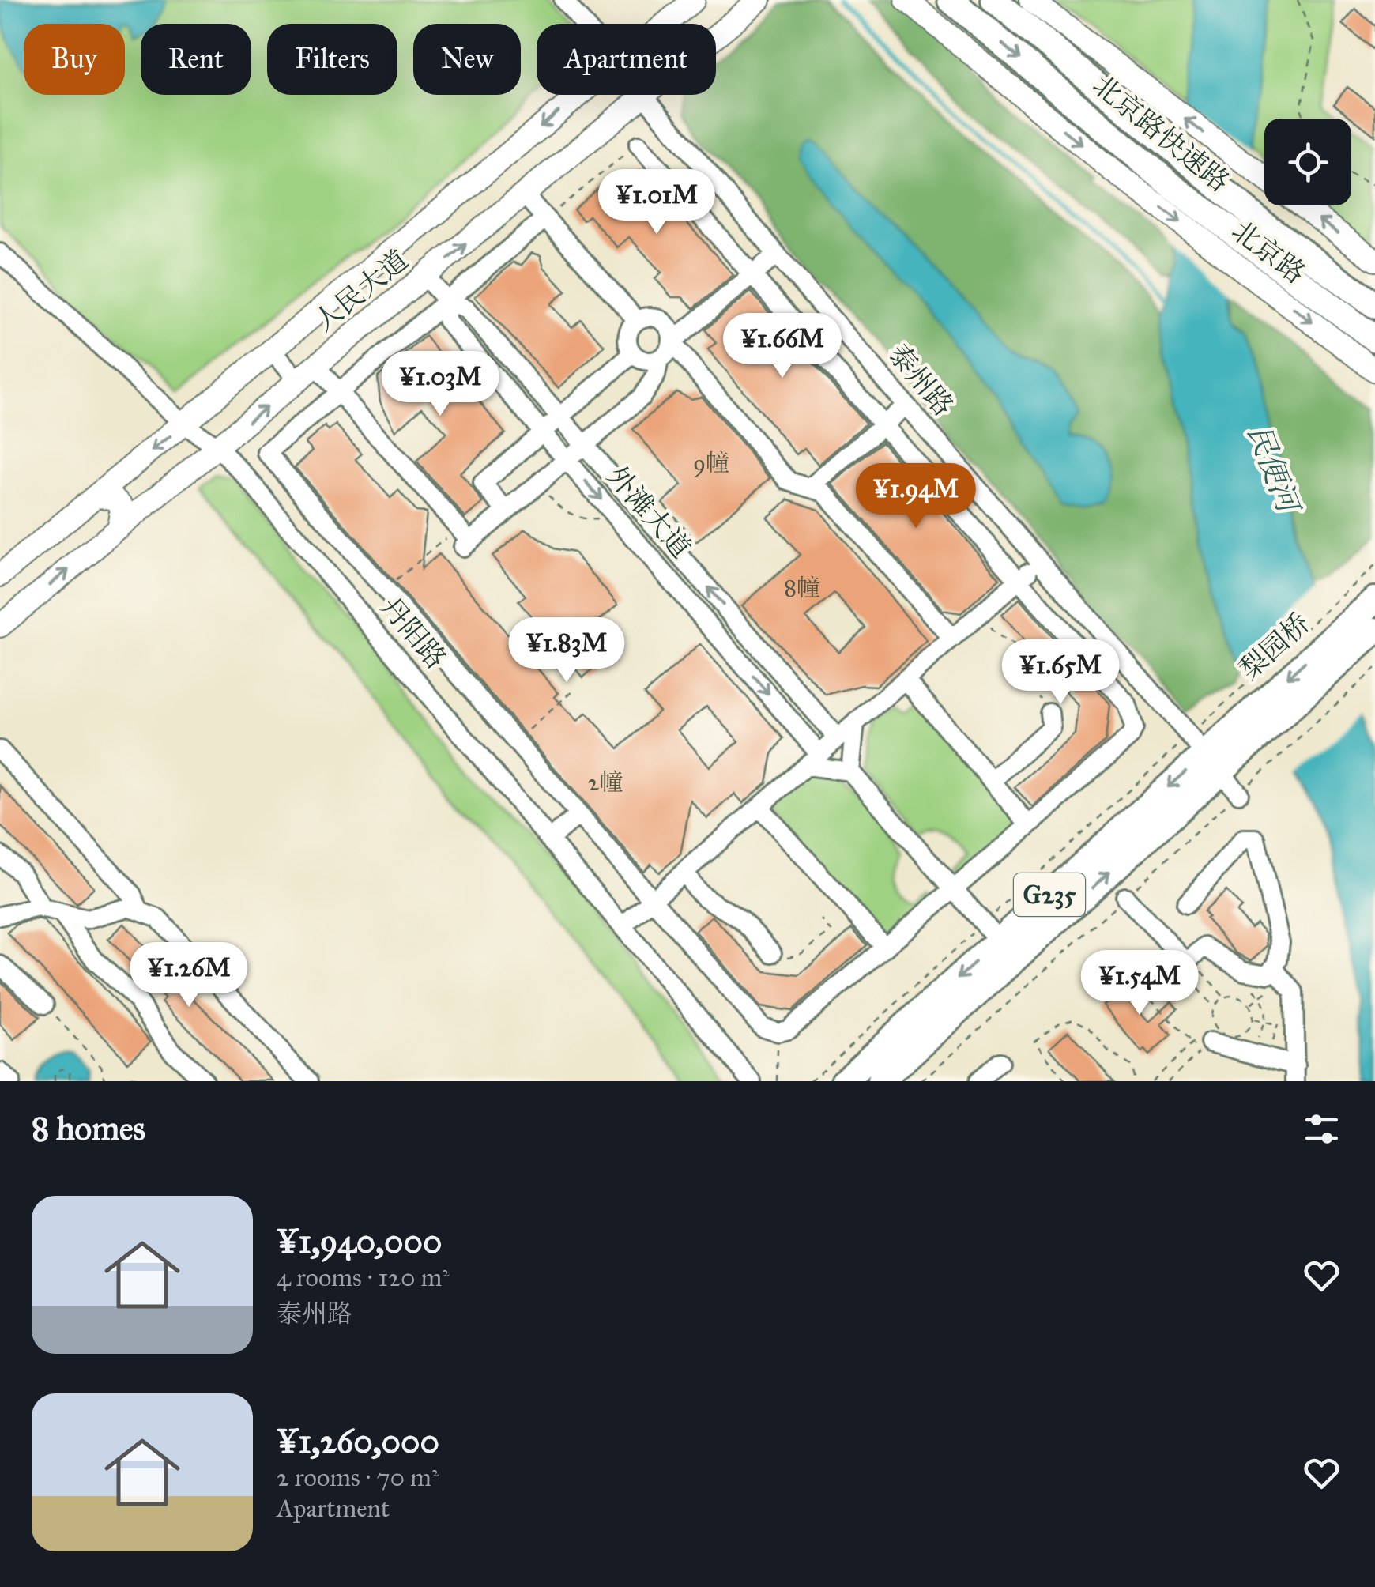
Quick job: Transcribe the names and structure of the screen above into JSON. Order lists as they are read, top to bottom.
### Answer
{
  "streets": {
    "highway": ["北京路快速路", "梨园桥", "G235"],
    "main road": ["北京路", "人民大道"],
    "street": ["泰州路", "外滩大道", "丹阳路"]
  },
  "crossings": [
    ["人民大道", "泰州路"],
    ["人民大道", "外滩大道"],
    ["人民大道", "丹阳路"],
    ["泰州路", "梨园桥"],
    ["泰州路", "G235"],
    ["梨园桥", "G235"]
  ],
  "water": ["民便河"],
  "house_numbers": ["9幢", "8幢", "2幢"],
  "page": {
    "chip": [
      "Buy",
      "Rent",
      "Filters",
      "New",
      "Apartment"
    ],
    "price": [
      "¥1.01M",
      "¥1.66M",
      "¥1.03M",
      "¥1.94M",
      "¥1.83M",
      "¥1.65M",
      "¥1.26M",
      "¥1.54M"
    ],
    "heading": "8 homes",
    "list": [
      {
        "name": "¥1,940,000",
        "note": "4 rooms · 120 m² · 泰州路"
      },
      {
        "name": "¥1,260,000",
        "note": "2 rooms · 70 m² · Apartment"
      }
    ]
  }
}
